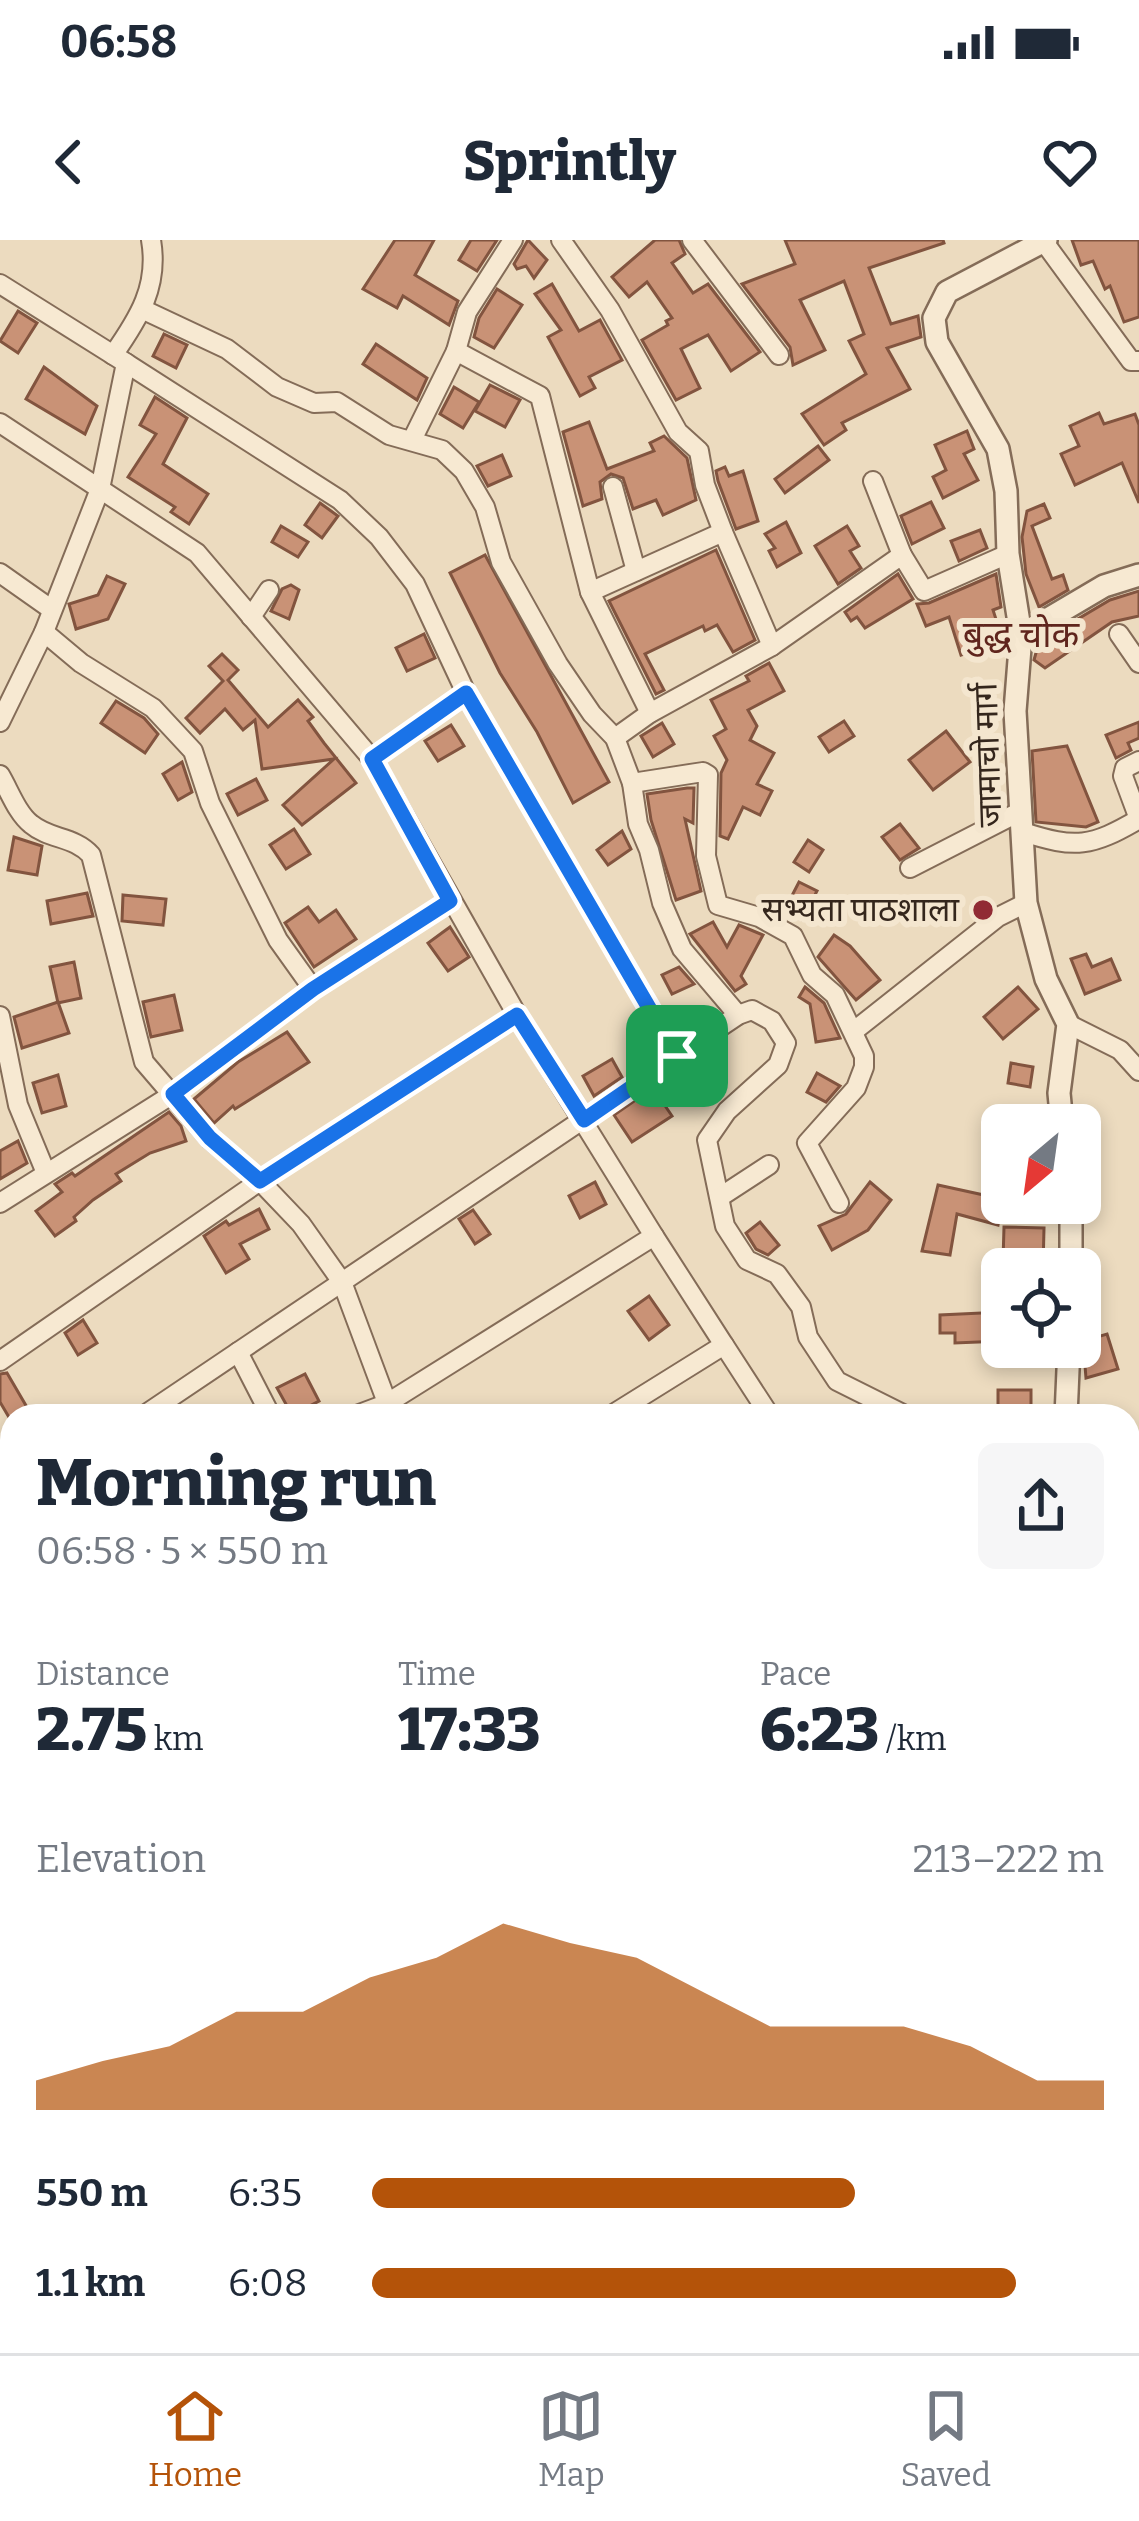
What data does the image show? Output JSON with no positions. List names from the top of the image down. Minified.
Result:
{"streets":{"street":["जामाचो मार्ग"]},"districts":["बुद्ध चोक"],"places":["सभ्यता पाठशाला"],"north":"bottom left","page":{"status":"06:58","header":"Sprintly","heading":["Morning run","06:58 · 5 × 550 m"],"stats":[["Distance","2.75 km"],["Time","17:33"],["Pace","6:23 /km"]],"chart":["Elevation","213–222 m"],"list":[{"name":"550 m","note":"6:35"},{"name":"1.1 km","note":"6:08"}],"tabs":["Home","Map","Saved"]}}
